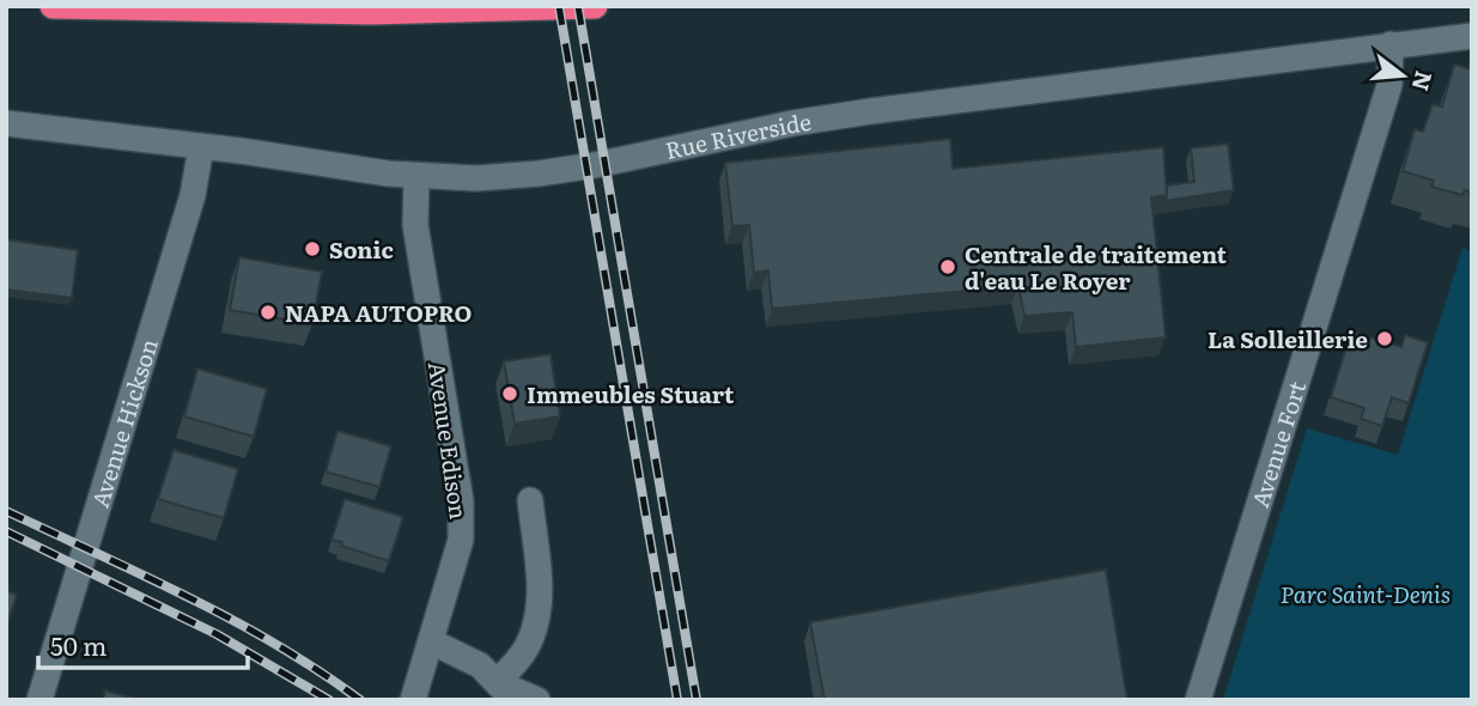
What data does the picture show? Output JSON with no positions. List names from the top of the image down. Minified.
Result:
{"streets":{"street":["Rue Riverside","Avenue Hickson","Avenue Edison","Avenue Fort"]},"crossings":[["Rue Riverside","Avenue Hickson"],["Rue Riverside","Avenue Edison"],["Rue Riverside","Avenue Fort"]],"parks":["Parc Saint-Denis"],"places":["Sonic","Centrale de traitement d'eau Le Royer","NAPA AUTOPRO","La Solleillerie","Immeubles Stuart"],"scale_bar":"50 m","north":"right"}
